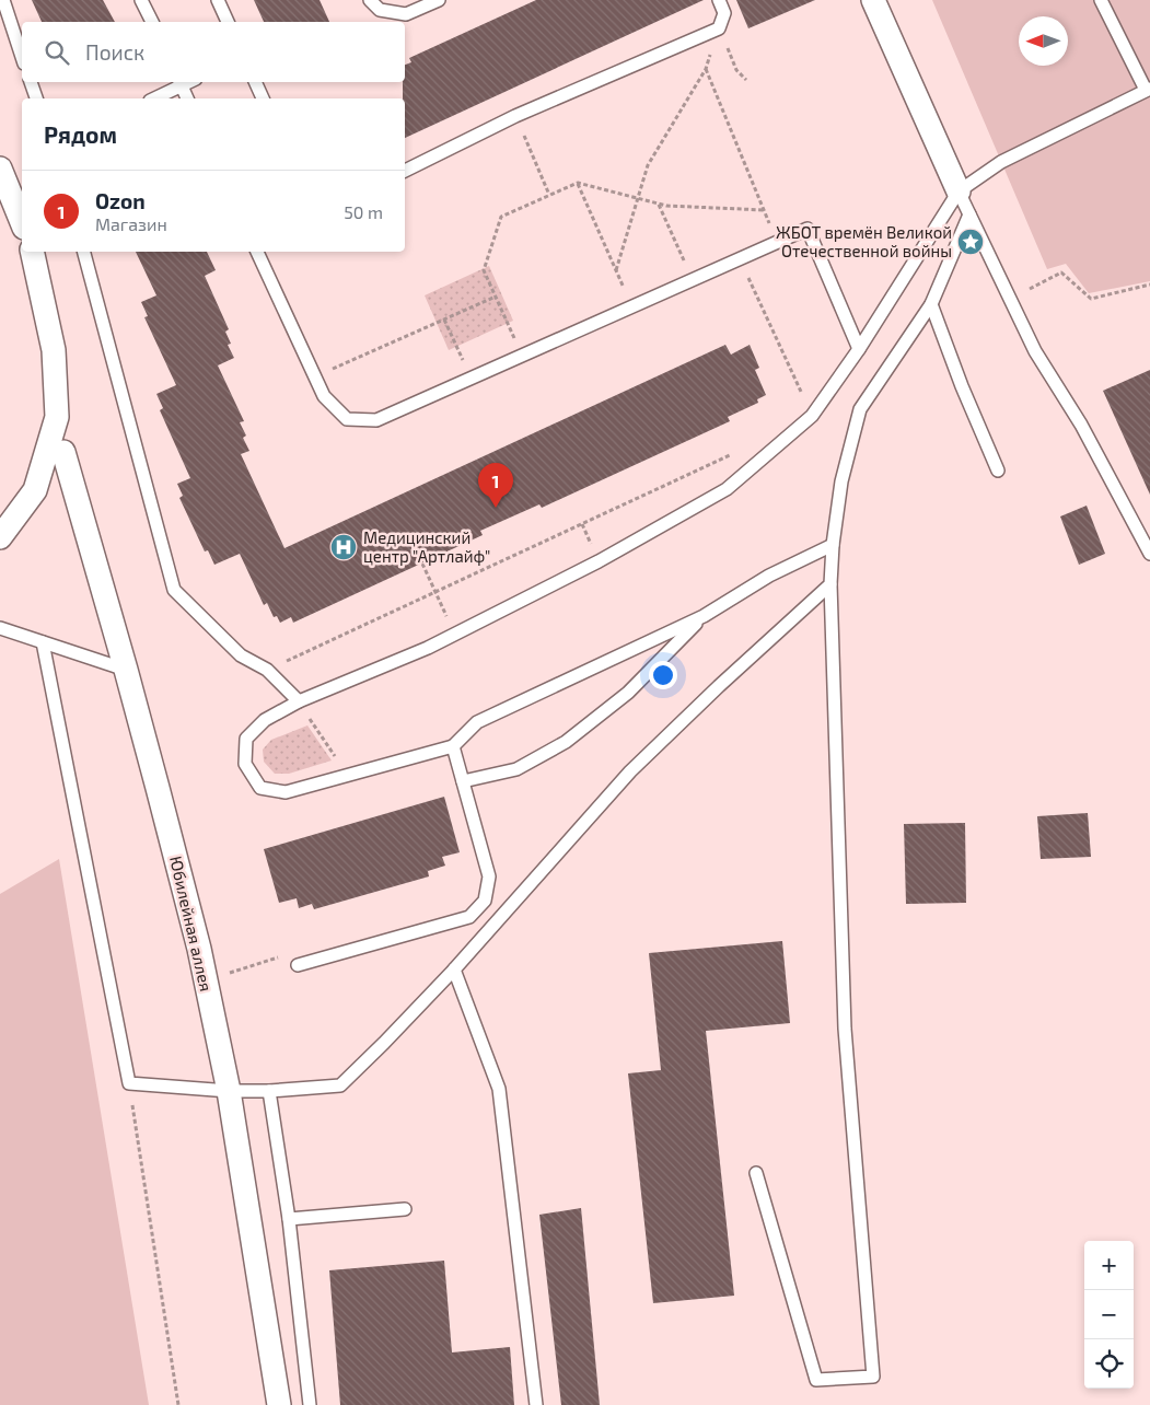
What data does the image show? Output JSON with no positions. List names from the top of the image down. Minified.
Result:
{"streets":{"street":["Юбилейная аллея"]},"places":{"place":["ЖБОТ времён Великой Отечественной войны"],"hospital":["Медицинский центр \"Артлайф\""]},"north":"left","page":{"search":"Поиск","heading":"Рядом","list":[{"mark":"1","name":"Ozon","note":"Магазин","value":"50 m"}],"pins":"1","map_buttons":["+","−"]}}
